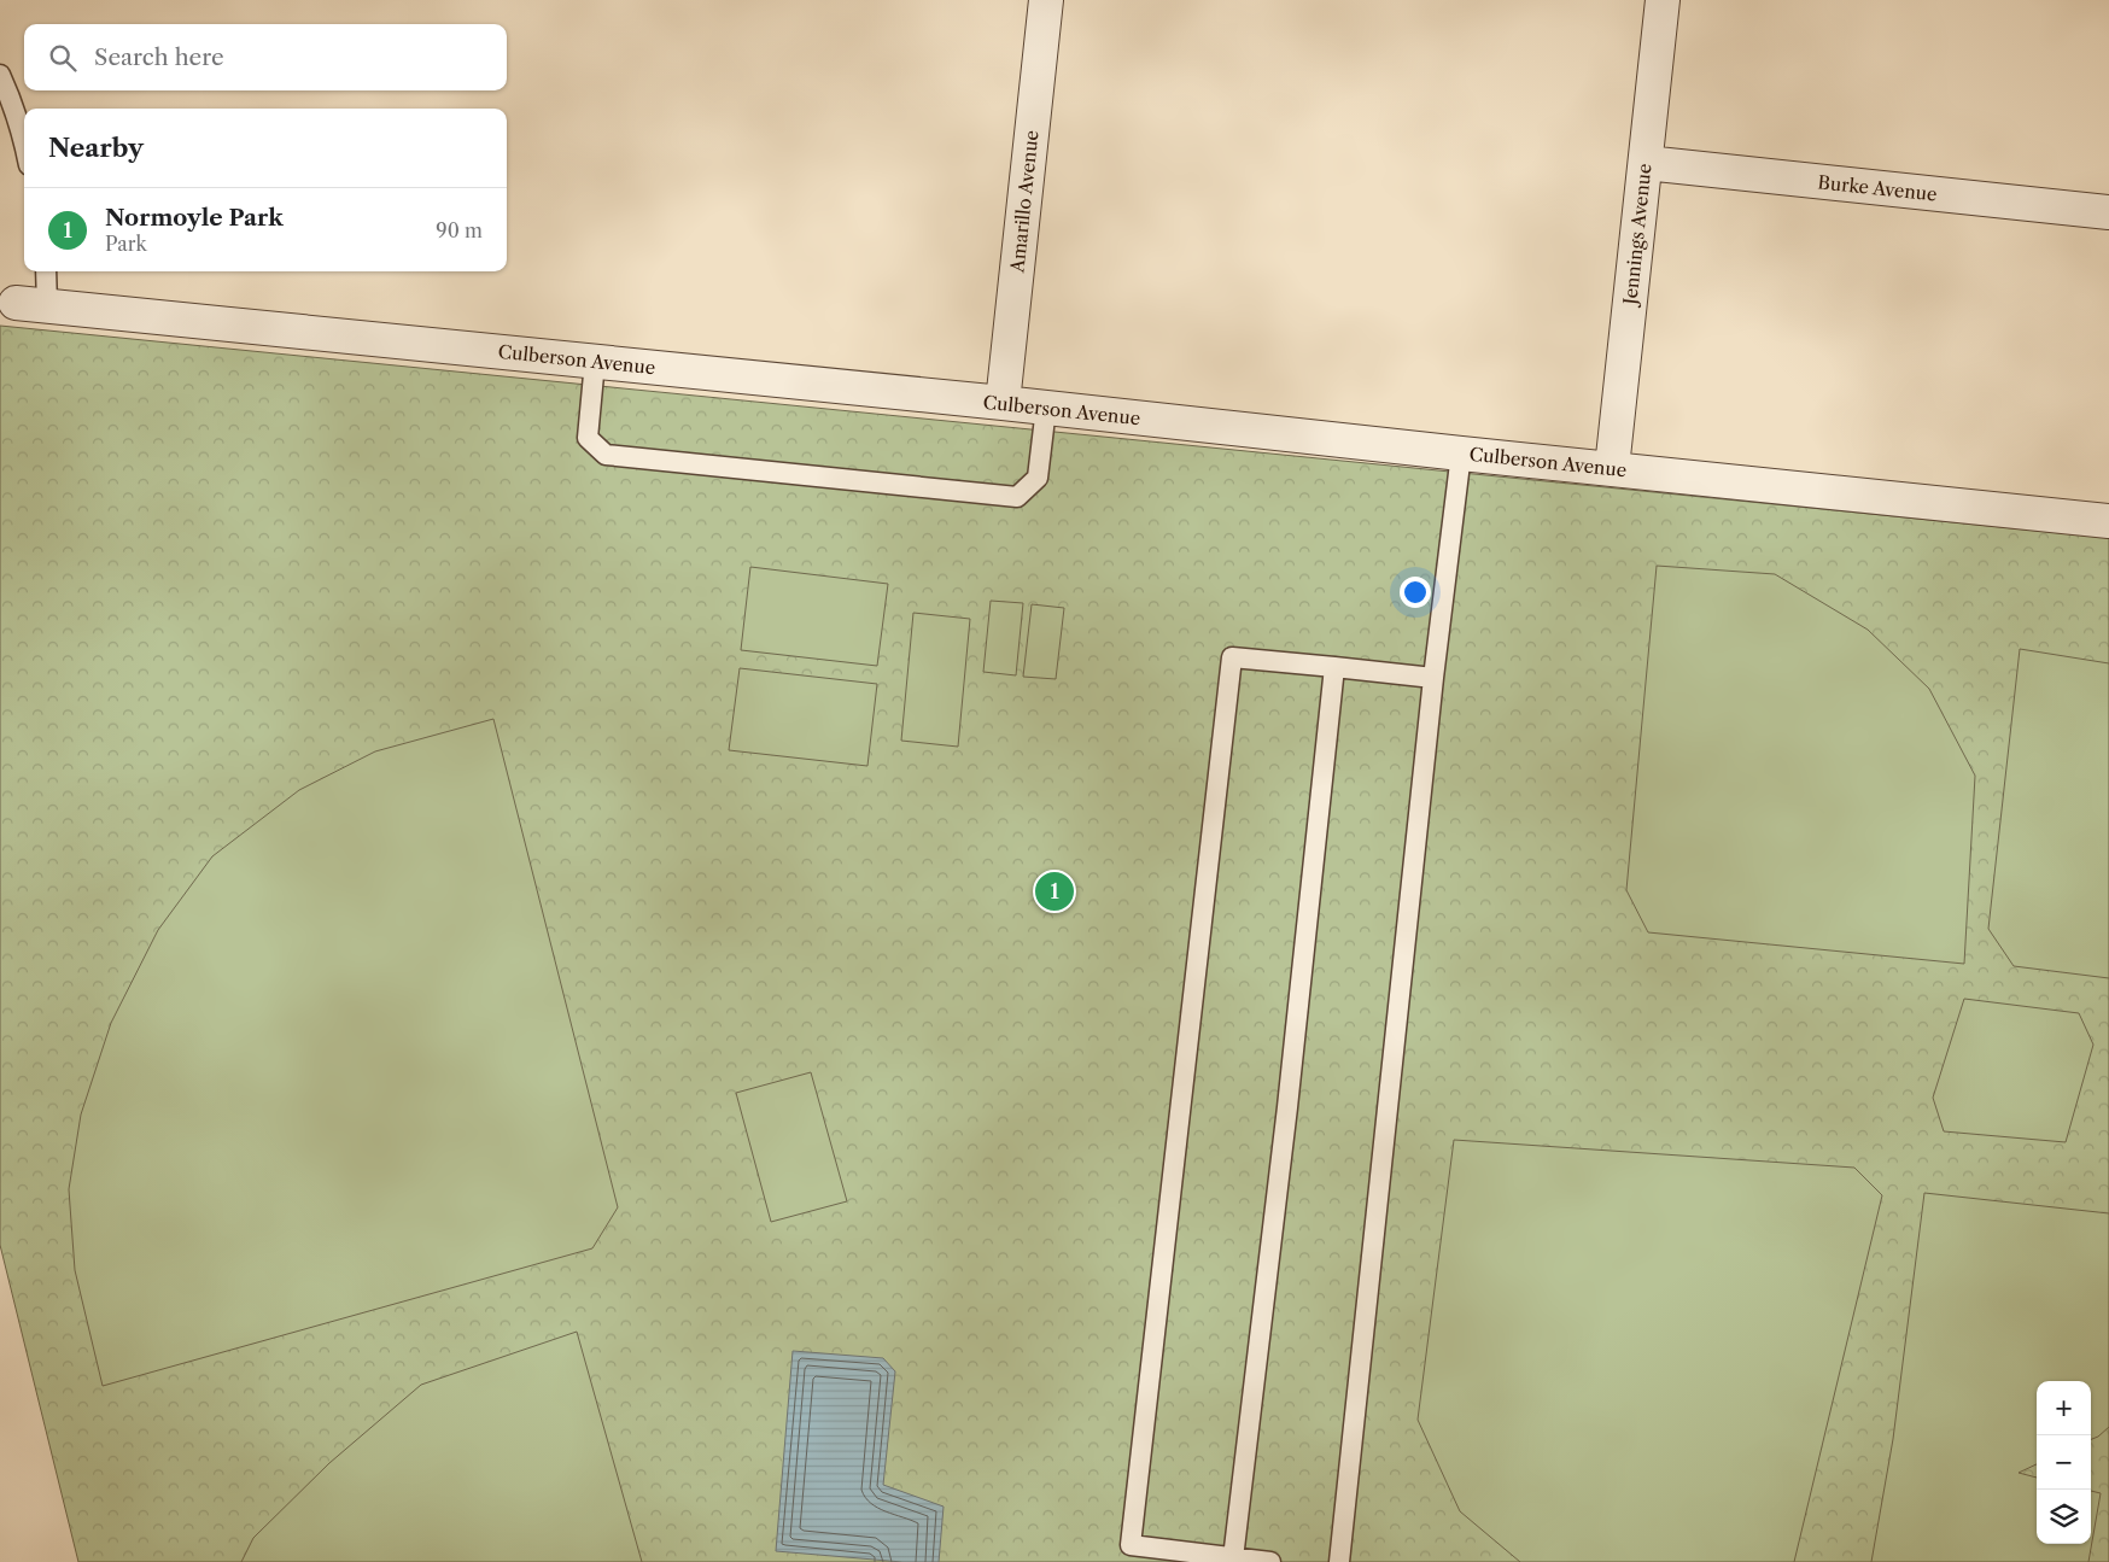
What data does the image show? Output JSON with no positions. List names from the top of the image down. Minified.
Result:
{"streets":{"street":["Burke Avenue","Amarillo Avenue","Jennings Avenue","Culberson Avenue"]},"crossings":[["Burke Avenue","Jennings Avenue"],["Amarillo Avenue","Culberson Avenue"],["Jennings Avenue","Culberson Avenue"]],"page":{"search":"Search here","heading":"Nearby","list":[{"mark":"1","name":"Normoyle Park","note":"Park","value":"90 m"}],"pins":"1","map_buttons":["+","−"]}}
